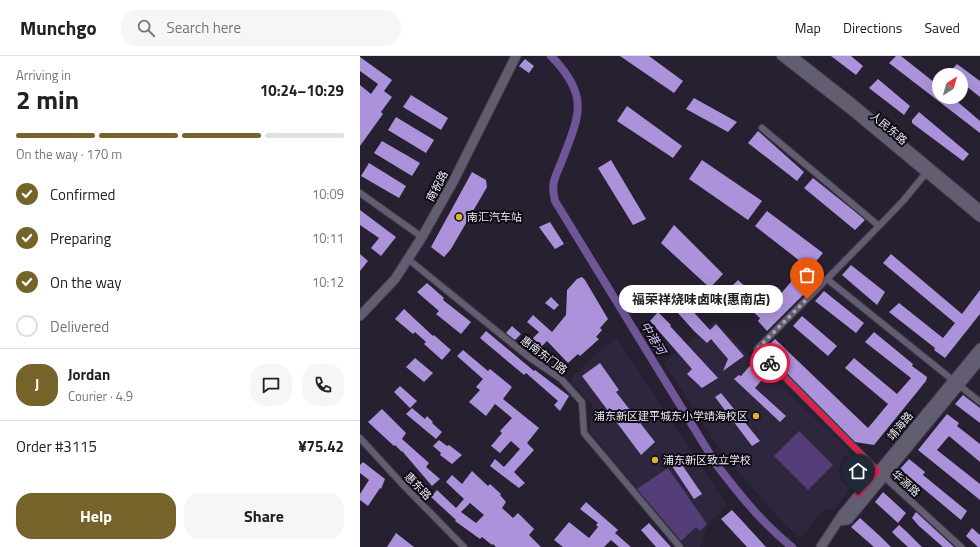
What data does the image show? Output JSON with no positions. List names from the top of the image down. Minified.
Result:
{"streets":{"main road":["南祝路","靖海路"],"street":["人民东路","惠南东门路","华源路","惠东路"]},"crossings":[["南祝路","惠南东门路"],["靖海路","华源路"]],"water":["中港河"],"places":["南汇汽车站","福荣祥烧味卤味(惠南店)","浦东新区建平城东小学靖海校区","浦东新区致立学校"],"north":"top right","page":{"header":"Munchgo","search":"Search here","nav":["Map","Directions","Saved"],"heading":["2 min","Arriving in","10:24–10:29"],"panel":["Jordan","Courier · 4.9","Order #3115","¥75.42"],"bar":"On the way · 170 m","list":[["Confirmed","10:09"],["Preparing","10:11"],["On the way","10:12"],"Delivered"],"bubble":"福荣祥烧味卤味(惠南店)","round":"J","buttons":["Help","Share"]}}
